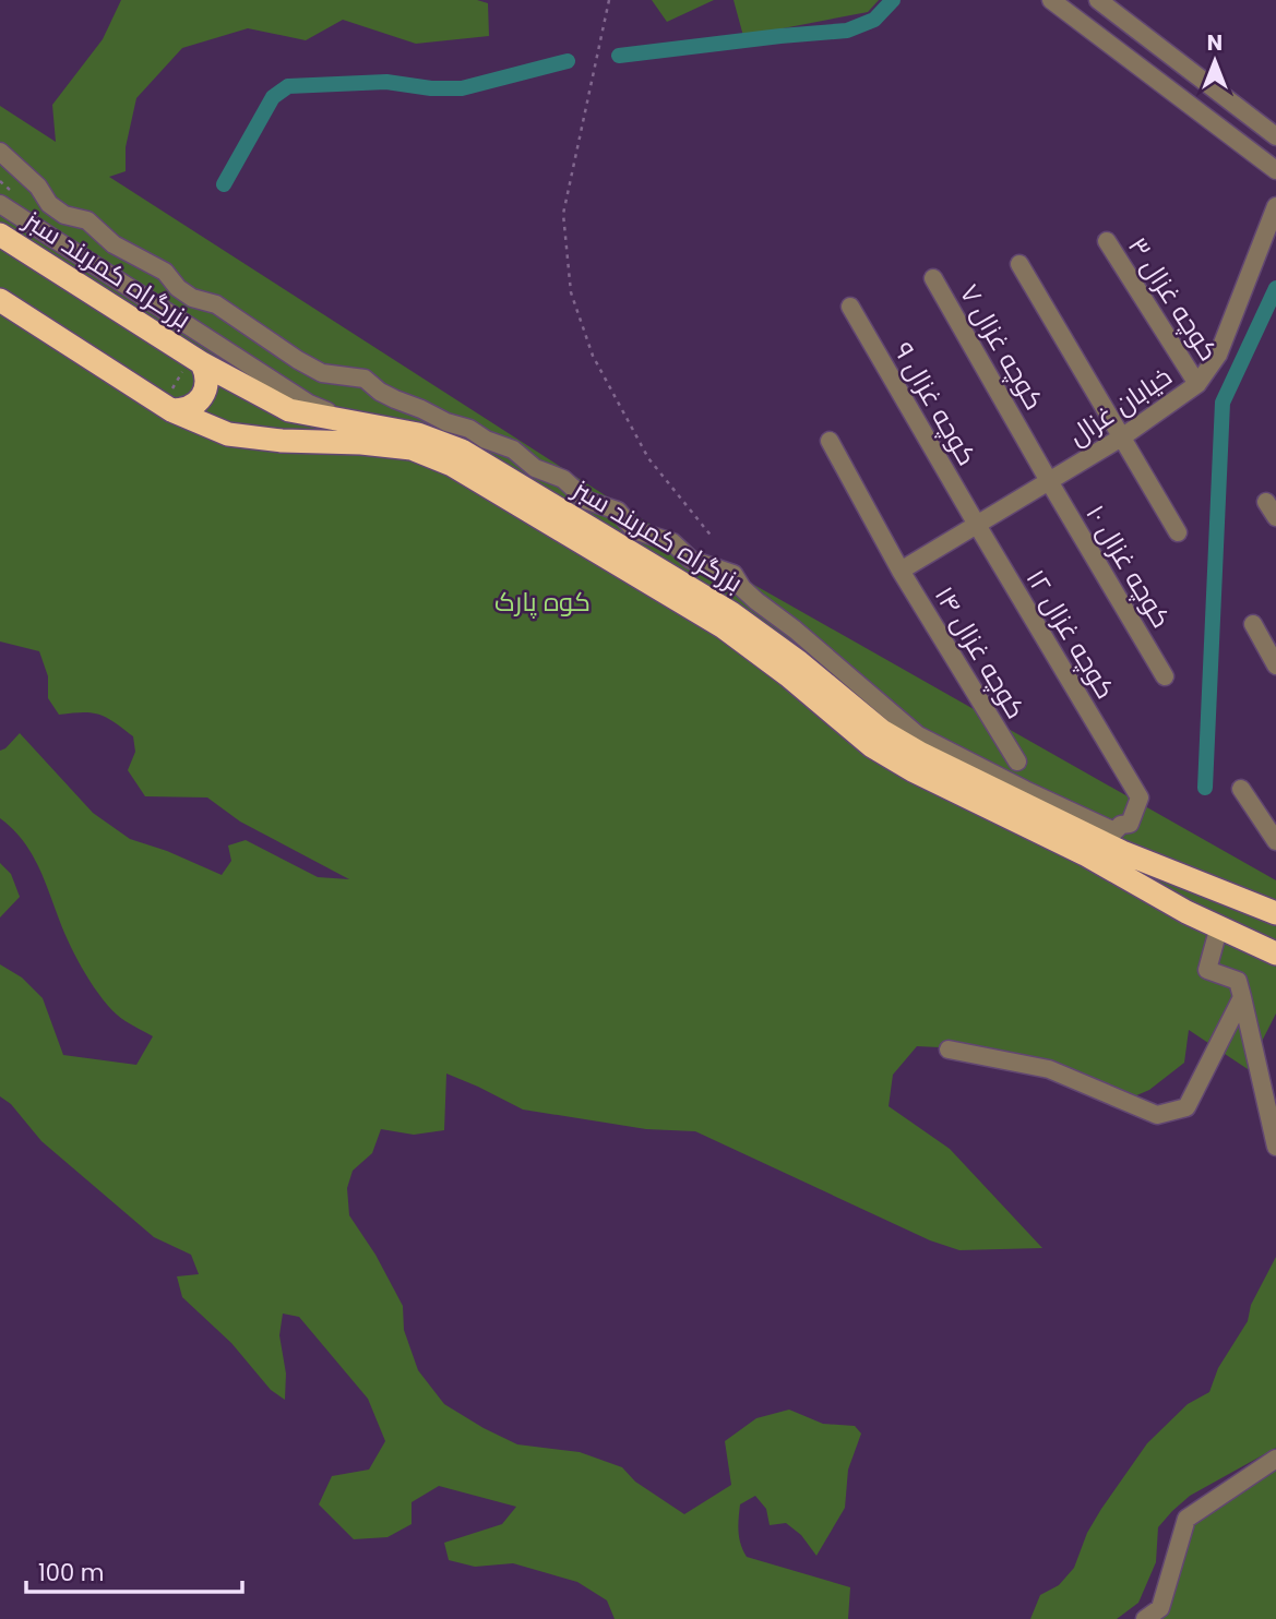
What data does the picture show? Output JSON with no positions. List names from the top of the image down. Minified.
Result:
{"streets":{"highway":["بزرگراه کمربند سبز"],"street":["کوچه غزال ۳","کوچه غزال ۷","کوچه غزال ۹","خیابان غزال","کوچه غزال ۱۰","کوچه غزال ۱۲","کوچه غزال ۱۴"]},"crossings":[["کوچه غزال ۳","خیابان غزال"],["کوچه غزال ۷","خیابان غزال"],["کوچه غزال ۷","کوچه غزال ۱۰"],["کوچه غزال ۹","خیابان غزال"],["کوچه غزال ۹","کوچه غزال ۱۲"],["خیابان غزال","کوچه غزال ۱۰"],["خیابان غزال","کوچه غزال ۱۲"],["خیابان غزال","کوچه غزال ۱۴"]],"parks":["کوه پارک"],"scale_bar":"100 m","north":"top"}
